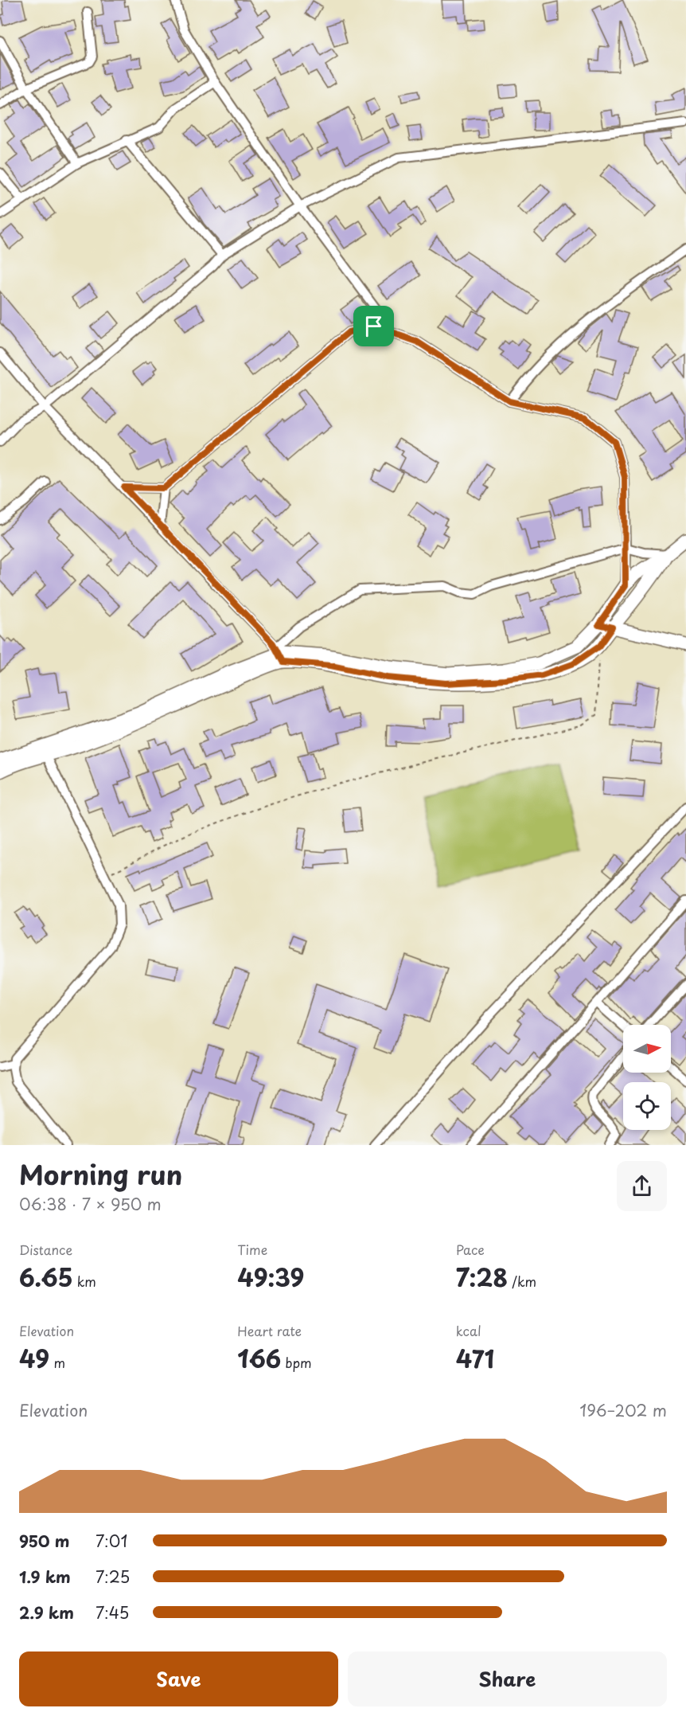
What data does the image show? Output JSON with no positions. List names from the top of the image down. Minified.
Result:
{"north":"right","page":{"heading":["Morning run","06:38 · 7 × 950 m"],"stats":[["Distance","6.65 km"],["Time","49:39"],["Pace","7:28 /km"],["Elevation","49 m"],["Heart rate","166 bpm"],["kcal","471"]],"chart":["Elevation","196–202 m"],"list":[{"name":"950 m","note":"7:01"},{"name":"1.9 km","note":"7:25"},{"name":"2.9 km","note":"7:45"}],"buttons":["Save","Share"]}}
